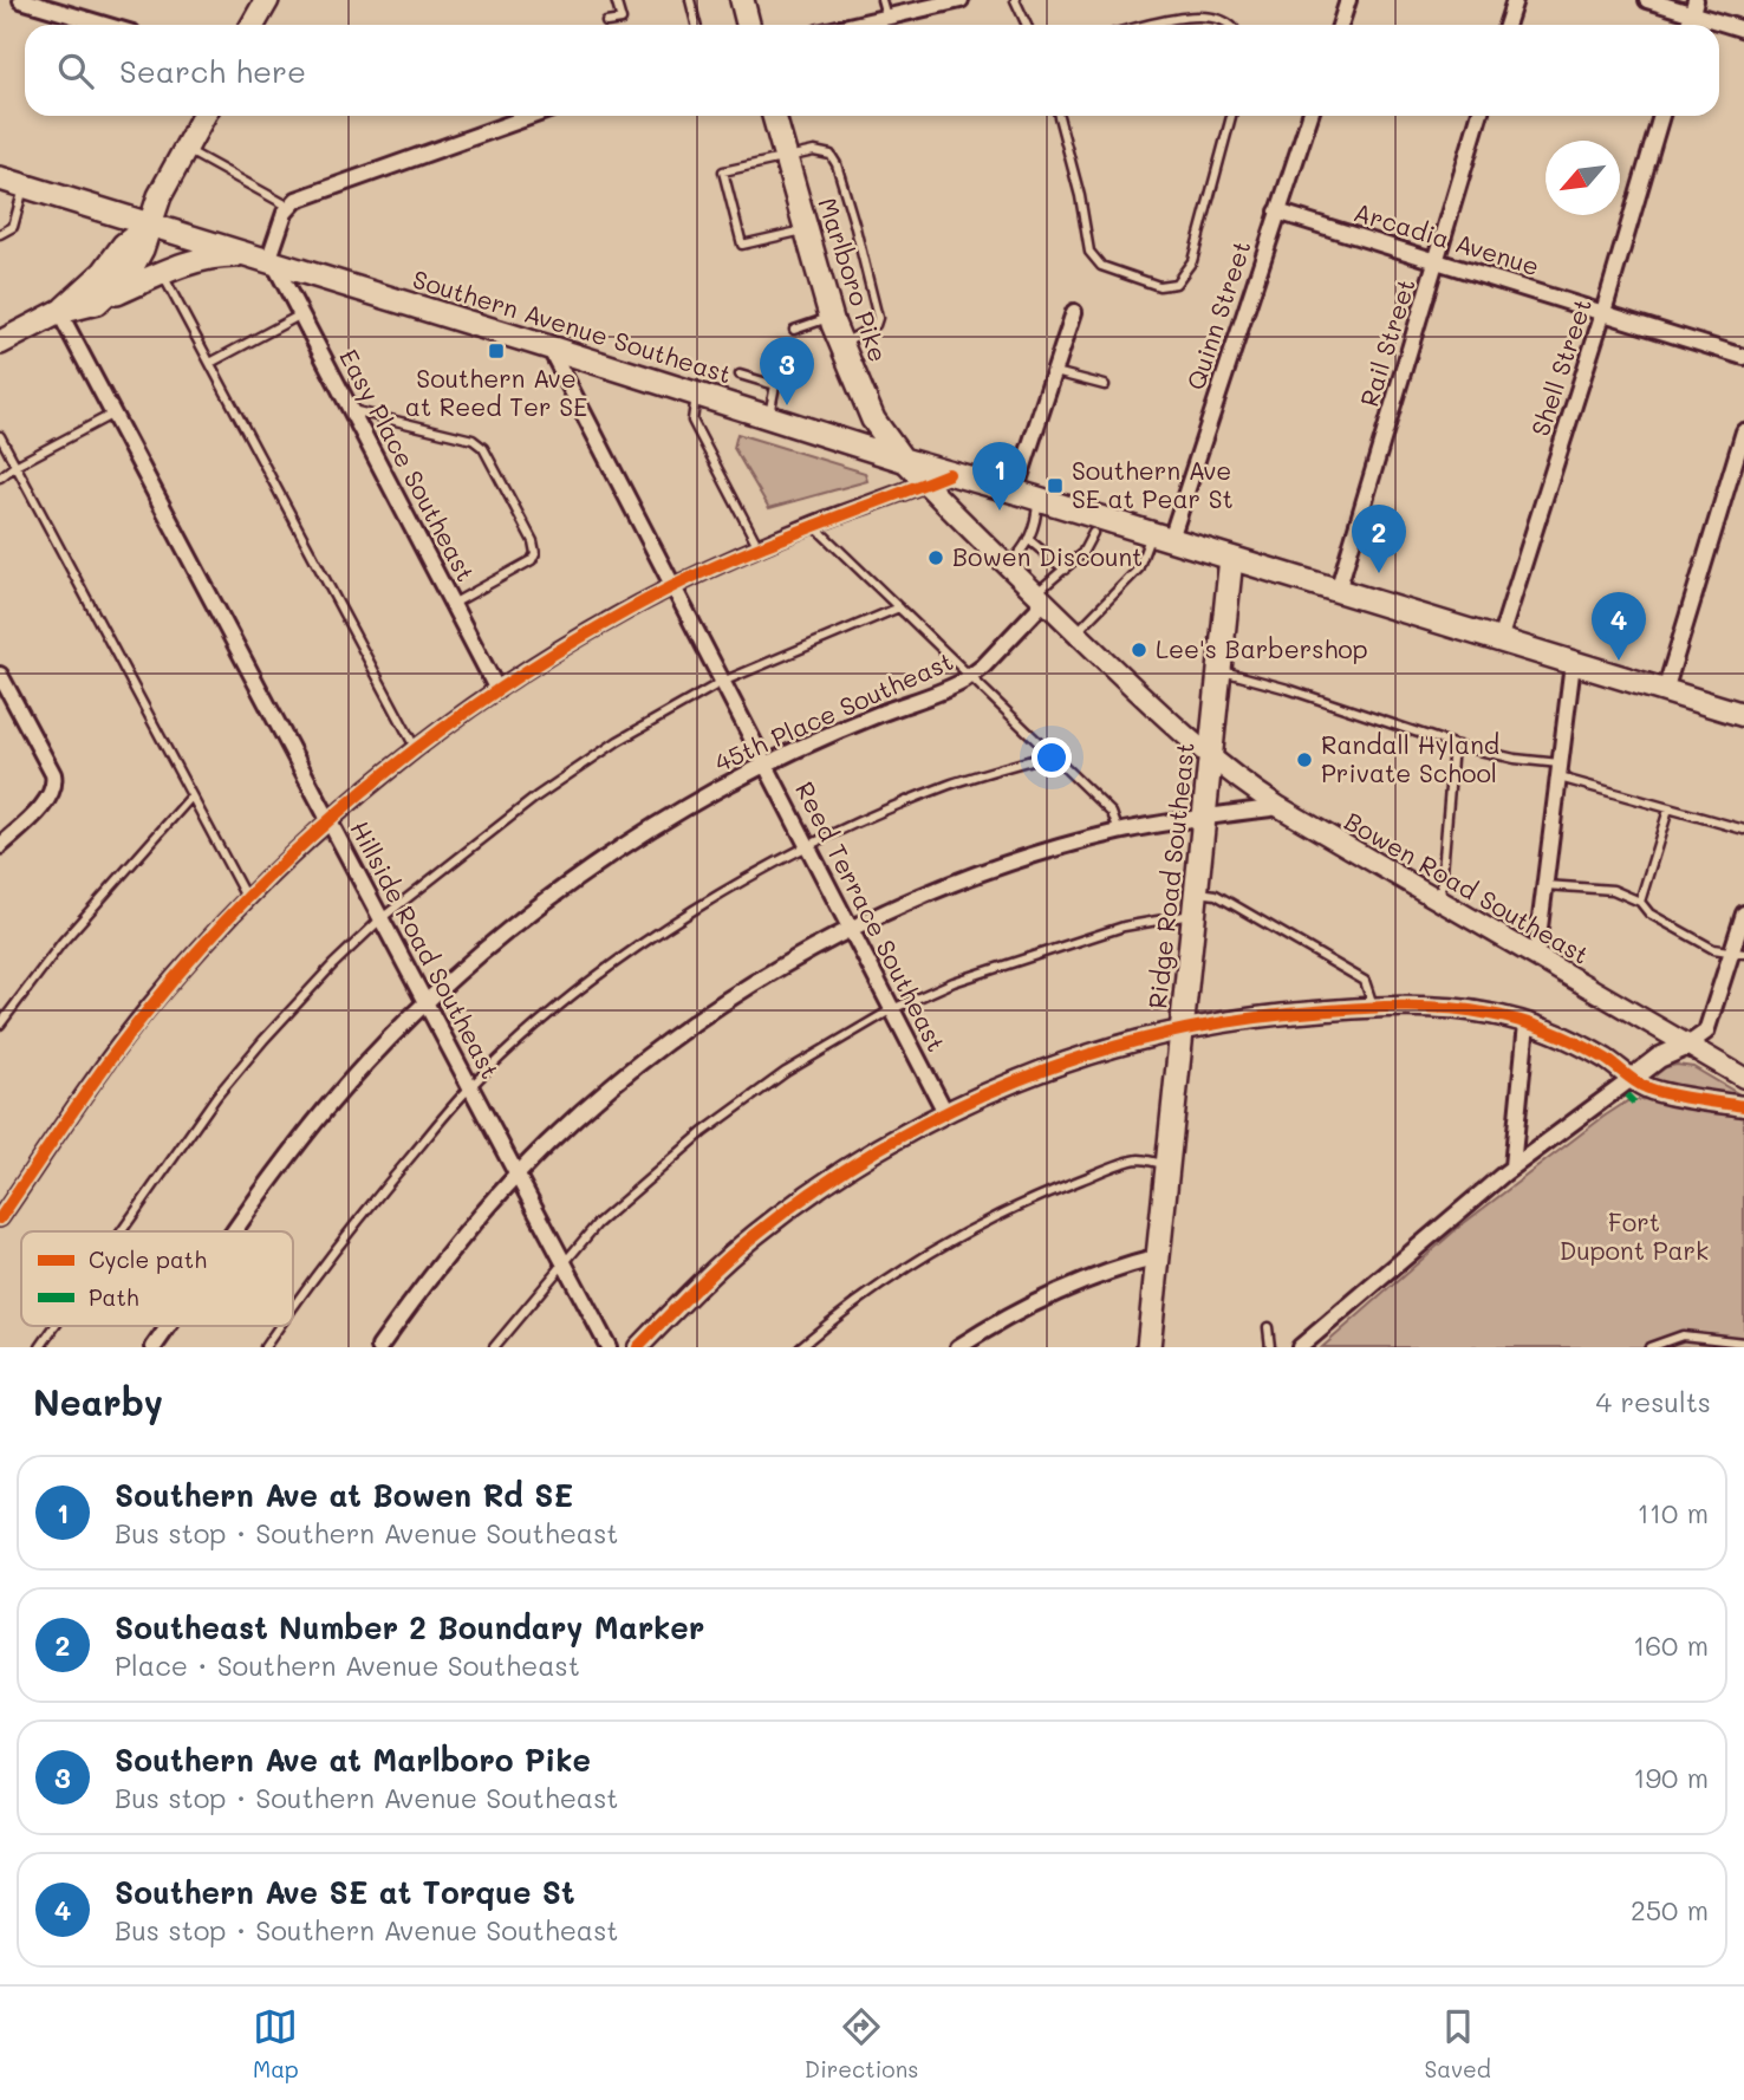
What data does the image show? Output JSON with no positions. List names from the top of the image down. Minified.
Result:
{"streets":{"main road":["Marlboro Pike","Southern Avenue Southeast","Ridge Road Southeast"],"street":["Arcadia Avenue","Quinn Street","Rail Street","Shell Street","Easy Place Southeast","45th Place Southeast","Bowen Road Southeast","Reed Terrace Southeast","Hillside Road Southeast"]},"crossings":[["Arcadia Avenue","Quinn Street"],["Arcadia Avenue","Rail Street"],["Arcadia Avenue","Shell Street"],["Marlboro Pike","Southern Avenue Southeast"],["Marlboro Pike","Bowen Road Southeast"],["Quinn Street","Southern Avenue Southeast"],["Southern Avenue Southeast","Rail Street"],["Southern Avenue Southeast","Shell Street"],["Southern Avenue Southeast","Easy Place Southeast"],["Southern Avenue Southeast","Ridge Road Southeast"],["Southern Avenue Southeast","Bowen Road Southeast"],["Southern Avenue Southeast","Reed Terrace Southeast"],["45th Place Southeast","Bowen Road Southeast"],["45th Place Southeast","Reed Terrace Southeast"],["45th Place Southeast","Hillside Road Southeast"],["Ridge Road Southeast","Bowen Road Southeast"]],"parks":["Fort Dupont Park"],"places":{"transit":["Southern Ave at Reed Ter SE","Southern Ave SE at Pear St"],"other":["Bowen Discount","Lee's Barbershop","Randall Hyland Private School"]},"legend":["Cycle path","Path"],"north":"bottom left","page":{"search":"Search here","pins":["3","1","2","4"],"heading":["Nearby","4 results"],"list":[{"mark":"1","name":"Southern Ave at Bowen Rd SE","note":"Bus stop · Southern Avenue Southeast","value":"110 m"},{"mark":"2","name":"Southeast Number 2 Boundary Marker","note":"Place · Southern Avenue Southeast","value":"160 m"},{"mark":"3","name":"Southern Ave at Marlboro Pike","note":"Bus stop · Southern Avenue Southeast","value":"190 m"},{"mark":"4","name":"Southern Ave SE at Torque St","note":"Bus stop · Southern Avenue Southeast","value":"250 m"}],"nav":["Map","Directions","Saved"]}}
